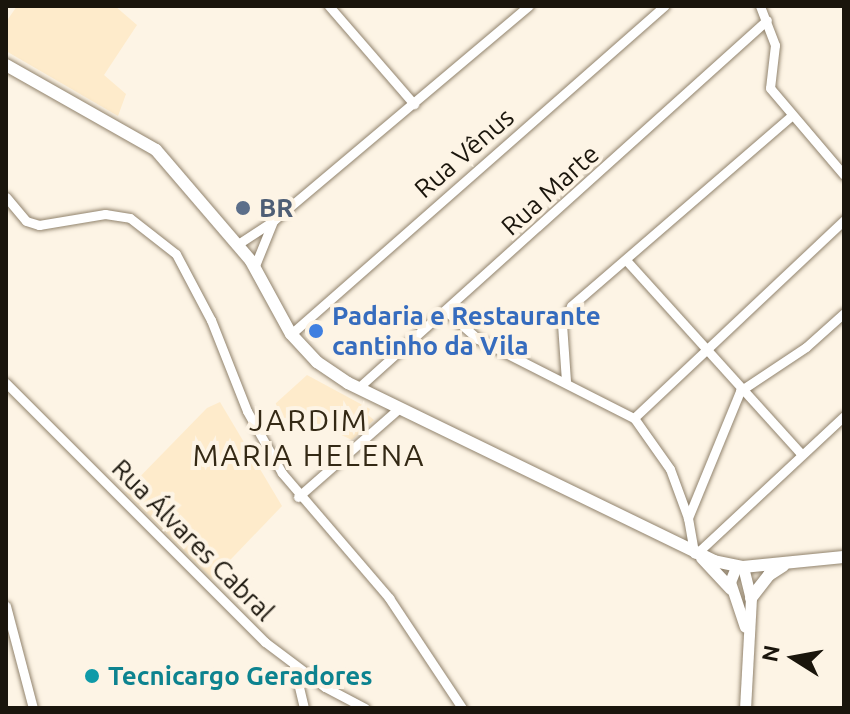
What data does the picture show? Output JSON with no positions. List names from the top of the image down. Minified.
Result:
{"streets":{"street":["Rua Vênus","Rua Marte","Rua Álvares Cabral"]},"districts":["JARDIM MARIA HELENA"],"places":["BR","Padaria e Restaurante cantinho da Vila","Tecnicargo Geradores"],"north":"left"}
